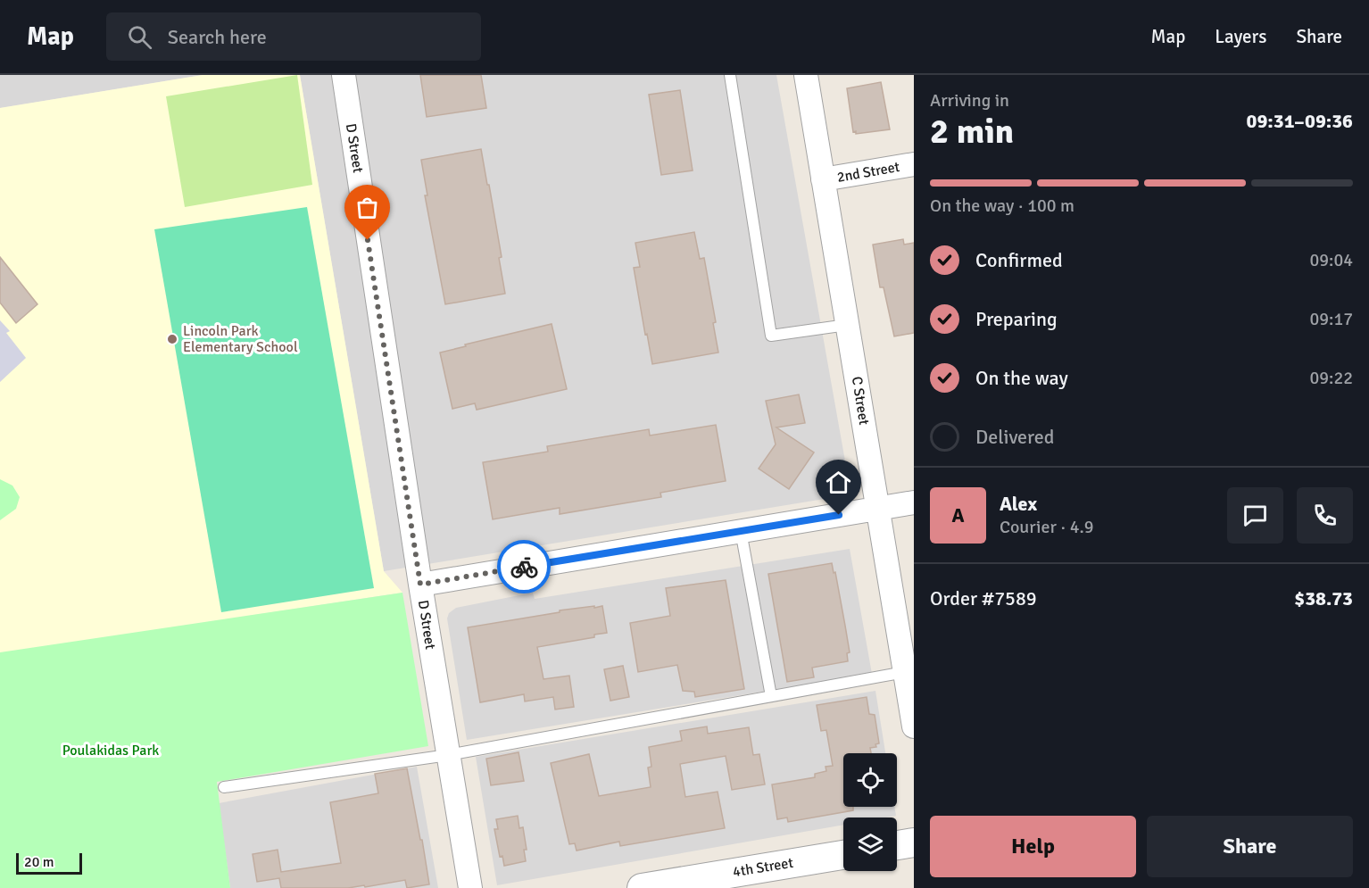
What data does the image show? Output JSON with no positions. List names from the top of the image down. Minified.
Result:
{"streets":{"street":["D Street","2nd Street","C Street","4th Street"]},"crossings":[["2nd Street","C Street"]],"parks":["Poulakidas Park"],"places":["Lincoln Park Elementary School"],"scale_bar":"20 m","page":{"header":"Map","search":"Search here","nav":["Map","Layers","Share"],"heading":["2 min","Arriving in","09:31–09:36"],"panel":["Alex","Courier · 4.9","Order #7589","$38.73"],"bar":"On the way · 100 m","list":[["Confirmed","09:04"],["Preparing","09:17"],["On the way","09:22"],"Delivered"],"round":"A","buttons":["Help","Share"],"scale":"20 m"}}
